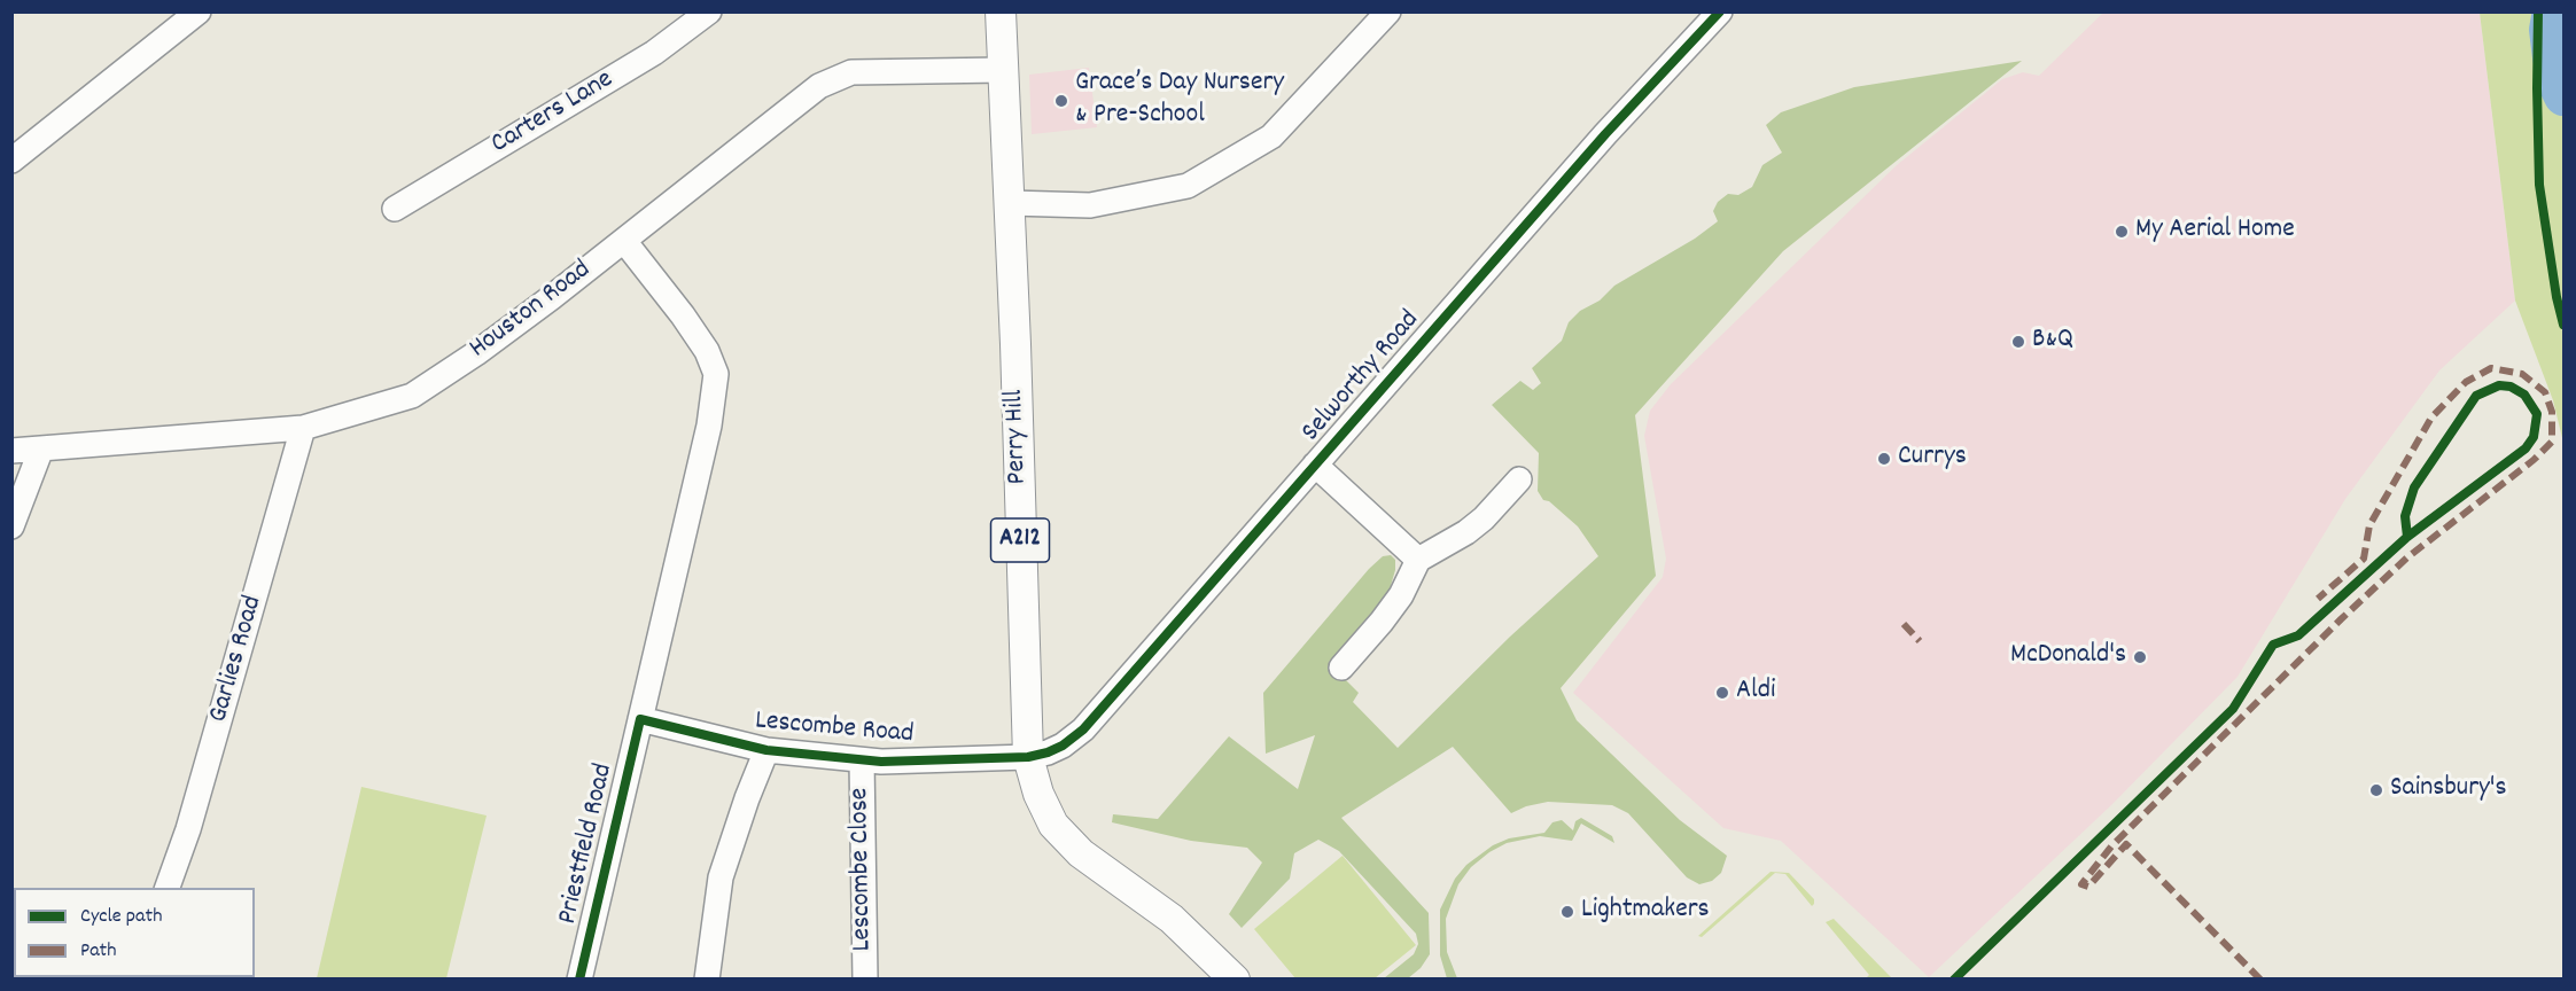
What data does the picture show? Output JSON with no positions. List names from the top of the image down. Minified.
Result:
{"streets":{"main road":["Perry Hill","A212"],"street":["Carters Lane","Houston Road","Selworthy Road","Garlies Road","Lescombe Road","Priestfield Road","Lescombe Close"]},"crossings":[["Houston Road","Perry Hill"],["Houston Road","Garlies Road"],["Houston Road","Priestfield Road"],["Selworthy Road","Perry Hill"],["Selworthy Road","Lescombe Road"],["Perry Hill","Lescombe Road"],["Lescombe Road","Priestfield Road"],["Lescombe Road","Lescombe Close"]],"places":["Grace’s Day Nursery & Pre-School","My Aerial Home","B&Q","Currys","McDonald's","Aldi","Sainsbury's","Lightmakers"],"legend":["Cycle path","Path"]}
